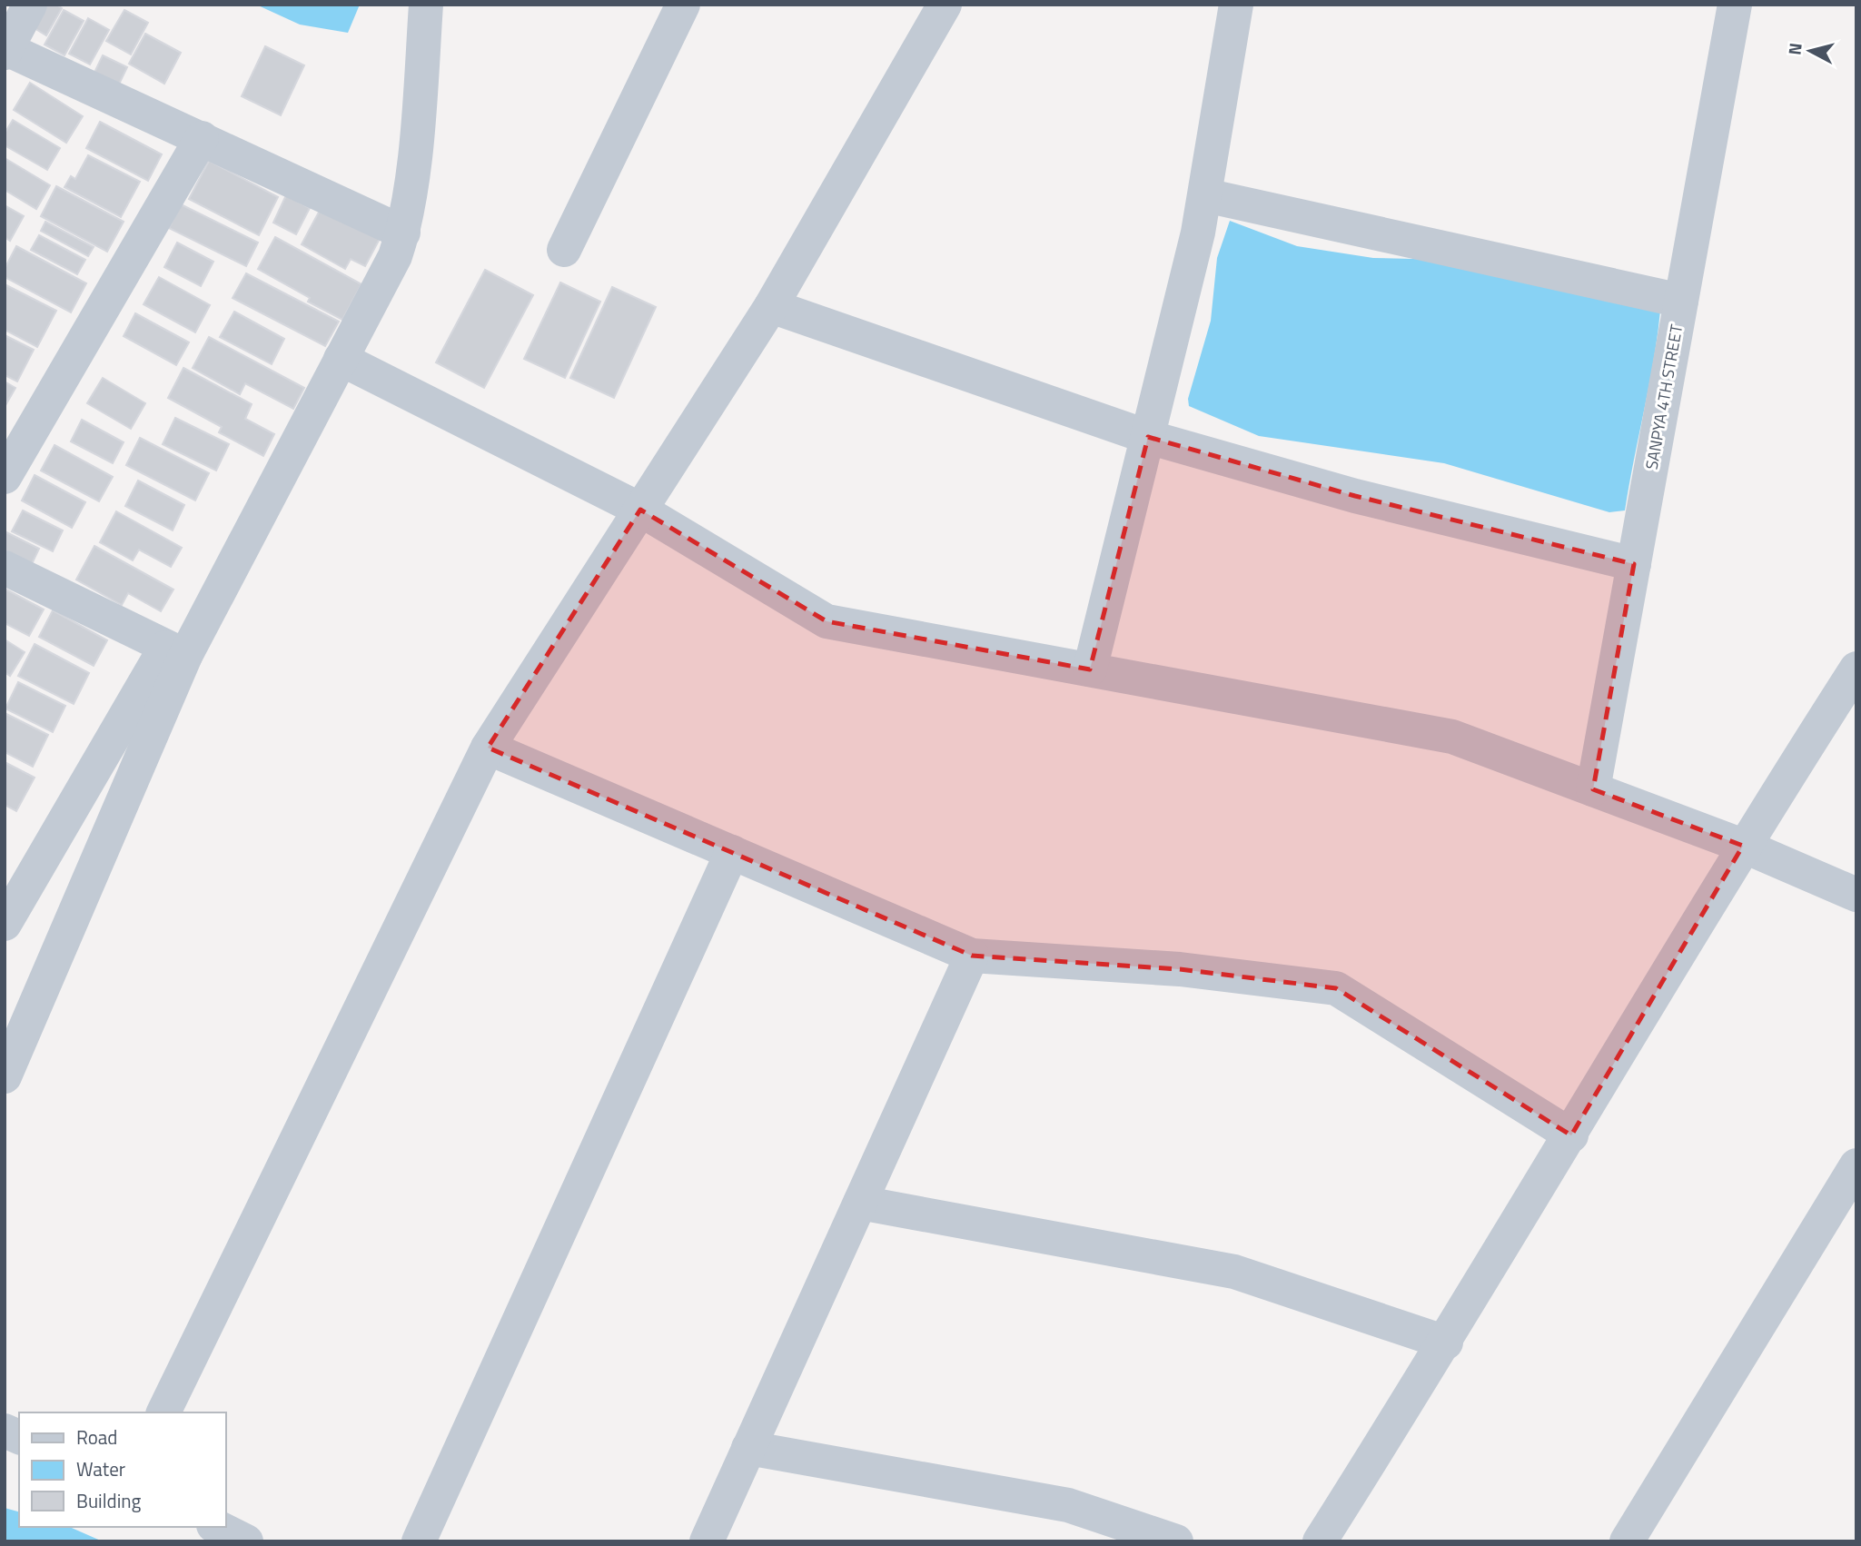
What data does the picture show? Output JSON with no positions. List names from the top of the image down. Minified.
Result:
{"streets":{"street":["SANPYA 4TH STREET"]},"legend":["Road","Water","Building"],"north":"left"}
